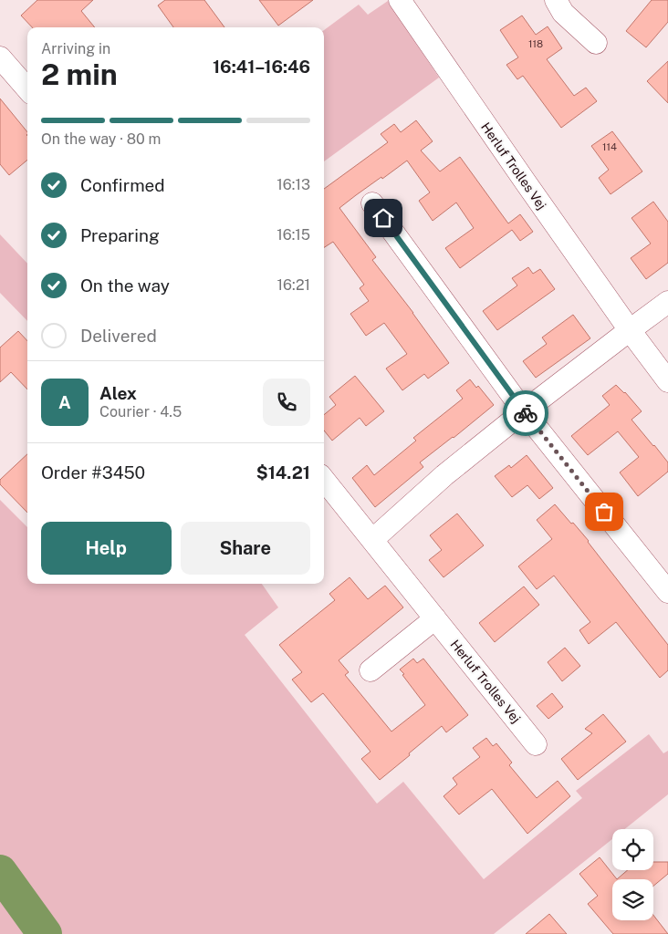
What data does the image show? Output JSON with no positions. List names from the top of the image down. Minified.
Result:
{"streets":{"street":["Herluf Trolles Vej"]},"house_numbers":["118","114"],"page":{"heading":["2 min","Arriving in","16:41–16:46"],"panel":["Alex","Courier · 4.5","Order #3450","$14.21"],"bar":"On the way · 80 m","list":[["Confirmed","16:13"],["Preparing","16:15"],["On the way","16:21"],"Delivered"],"round":"A","buttons":["Help","Share"]}}
